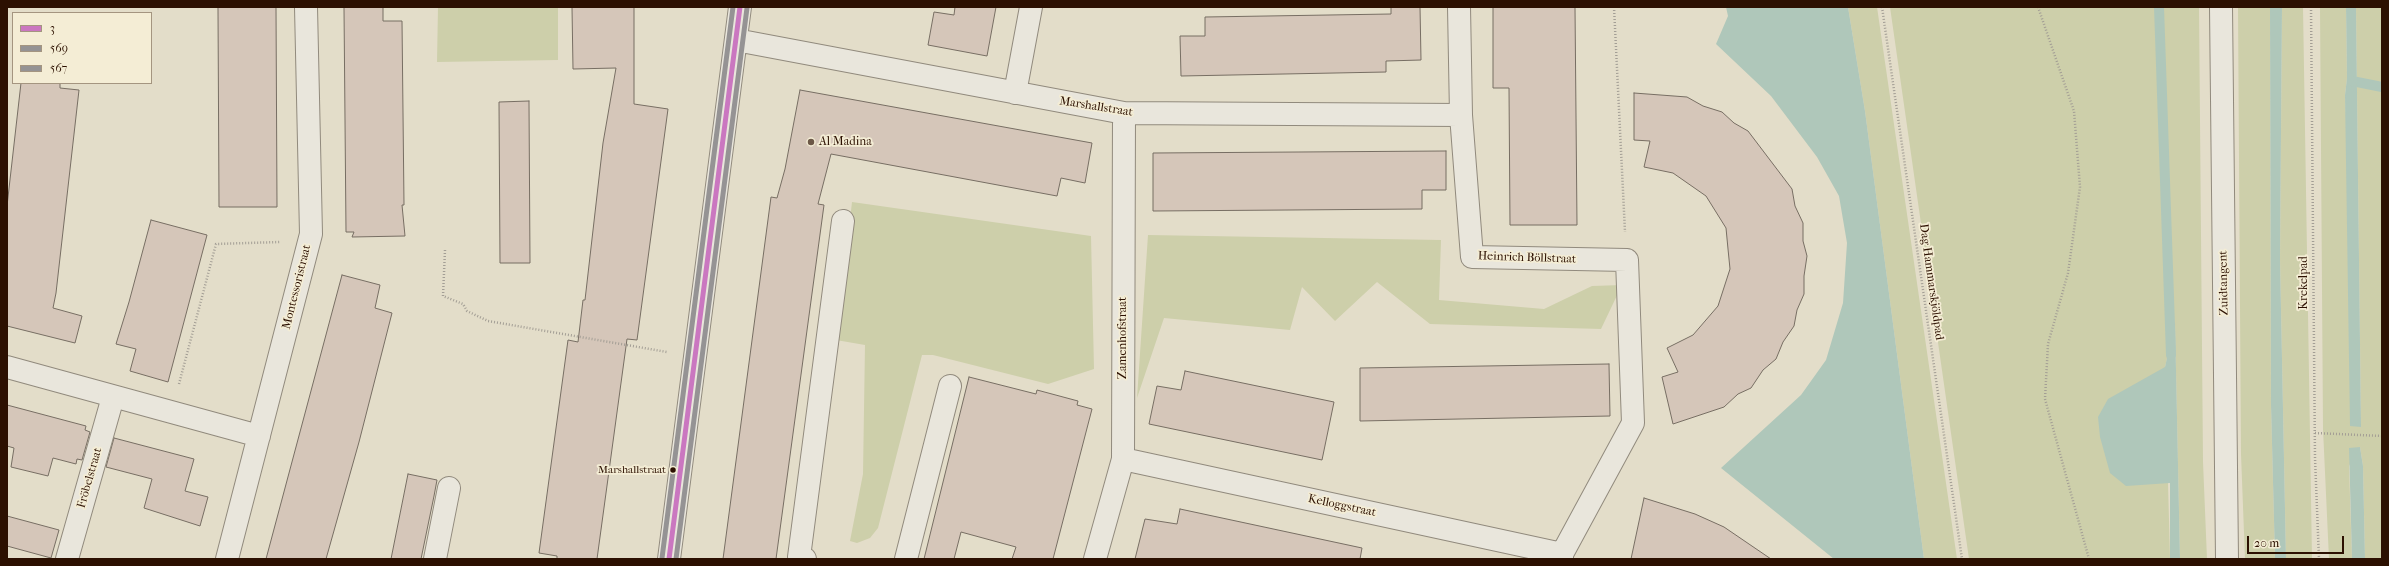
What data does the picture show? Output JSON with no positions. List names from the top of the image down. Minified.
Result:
{"streets":{"street":["Marshallstraat","Heinrich Böllstraat","Zuidtangent","Montessoristraat","Zamenhofstraat","Fröbelstraat","Kelloggstraat"],"path":["Dag Hammarskjöldpad","Krekelpad"]},"crossings":[["Marshallstraat","Heinrich Böllstraat"],["Marshallstraat","Zamenhofstraat"],["Heinrich Böllstraat","Kelloggstraat"],["Zamenhofstraat","Kelloggstraat"]],"places":["Al Madina","Marshallstraat"],"lines":["transit line 3","transit line 567","transit line 569"],"legend":["3","569","567"],"scale_bar":"20 m"}
